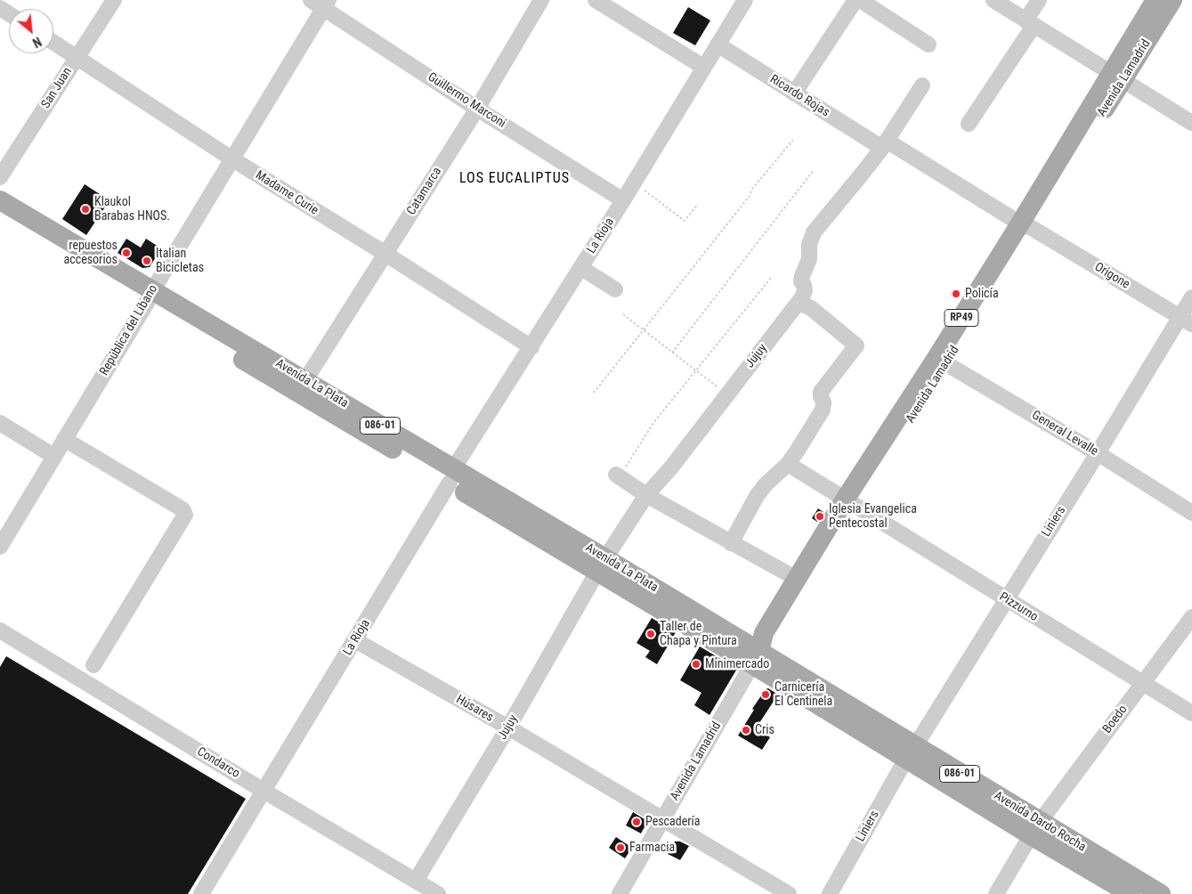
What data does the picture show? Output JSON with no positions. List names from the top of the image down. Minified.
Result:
{"streets":{"main road":["Avenida Lamadrid","RP49","Avenida La Plata","086-01","Avenida Dardo Rocha"],"street":["San Juan","Ricardo Rojas","Guillermo Marconi","Catamarca","Madame Curie","La Rioja","Origone","República del Líbano","Jujuy","General Levalle","Liniers","Pizzurno","Húsares","Boedo","Condarco"]},"crossings":[["Avenida Lamadrid","Ricardo Rojas"],["Avenida Lamadrid","Origone"],["Avenida Lamadrid","Avenida La Plata"],["Avenida Lamadrid","General Levalle"],["Avenida Lamadrid","Pizzurno"],["Avenida Lamadrid","Húsares"],["Avenida Lamadrid","Avenida Dardo Rocha"],["San Juan","Madame Curie"],["Ricardo Rojas","La Rioja"],["Ricardo Rojas","Origone"],["Ricardo Rojas","Jujuy"],["Guillermo Marconi","Catamarca"],["Guillermo Marconi","La Rioja"],["Guillermo Marconi","República del Líbano"],["Catamarca","Madame Curie"],["Catamarca","Avenida La Plata"],["Madame Curie","La Rioja"],["Madame Curie","República del Líbano"],["La Rioja","Avenida La Plata"],["La Rioja","Húsares"],["La Rioja","Condarco"],["Origone","Liniers"],["República del Líbano","Avenida La Plata"],["Jujuy","Avenida La Plata"],["Jujuy","Húsares"],["Jujuy","Condarco"],["Avenida La Plata","Avenida Dardo Rocha"],["General Levalle","Liniers"],["Liniers","Pizzurno"],["Liniers","Avenida Dardo Rocha"],["Pizzurno","Boedo"],["Boedo","Avenida Dardo Rocha"]],"districts":["LOS EUCALIPTUS"],"places":["Klaukol Barabas HNOS.","repuestos accesorios","Italian Bicicletas","Policía","Iglesia Evangelica Pentecostal","Taller de Chapa y Pintura","Minimercado","Carnicería El Centinela","Cris","Pescadería","Farmacia"],"north":"bottom right"}
